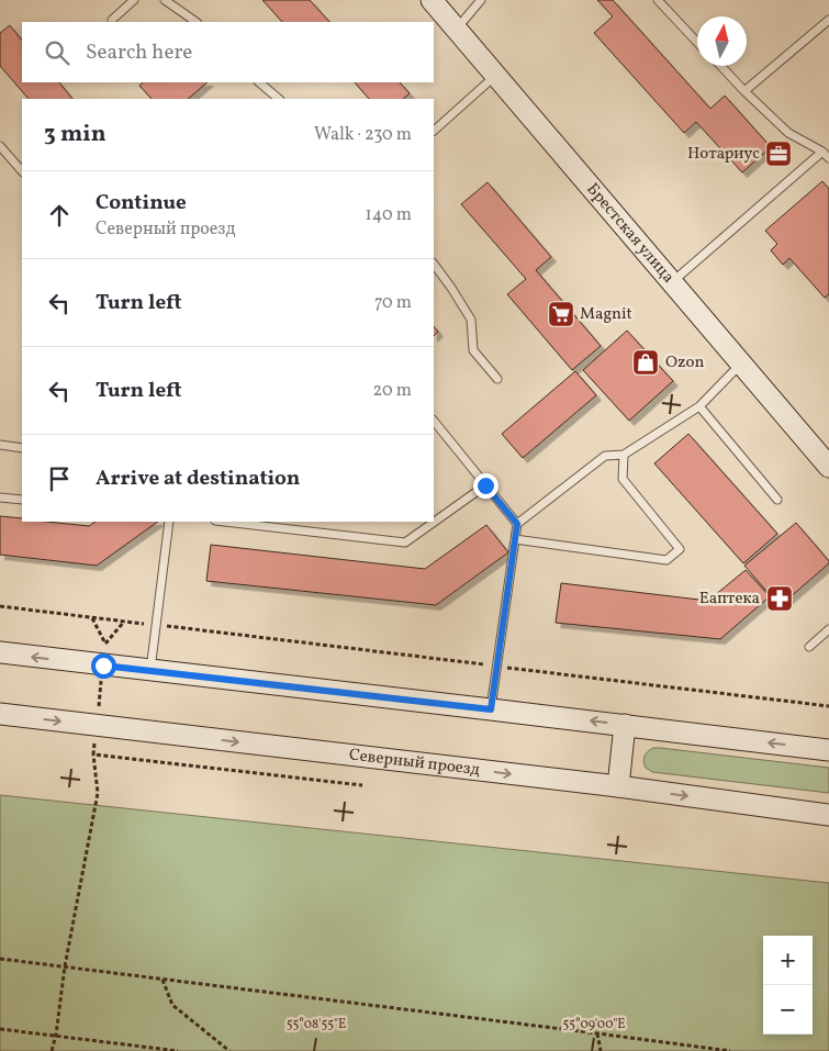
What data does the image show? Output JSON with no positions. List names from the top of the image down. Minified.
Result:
{"streets":{"main road":["Брестская улица","Северный проезд"]},"places":{"office":["Нотариус"],"supermarket":["Magnit"],"shop":["Ozon"],"pharmacy":["Еаптека"]},"north":"top","page":{"search":"Search here","heading":["3 min","Walk · 230 m"],"list":[["Continue","Северный проезд","140 m"],["Turn left","70 m"],["Turn left","20 m"],"Arrive at destination"],"map_buttons":["+","−"]},"coordinates":["55°08'55\"E","55°09'00\"E"]}
